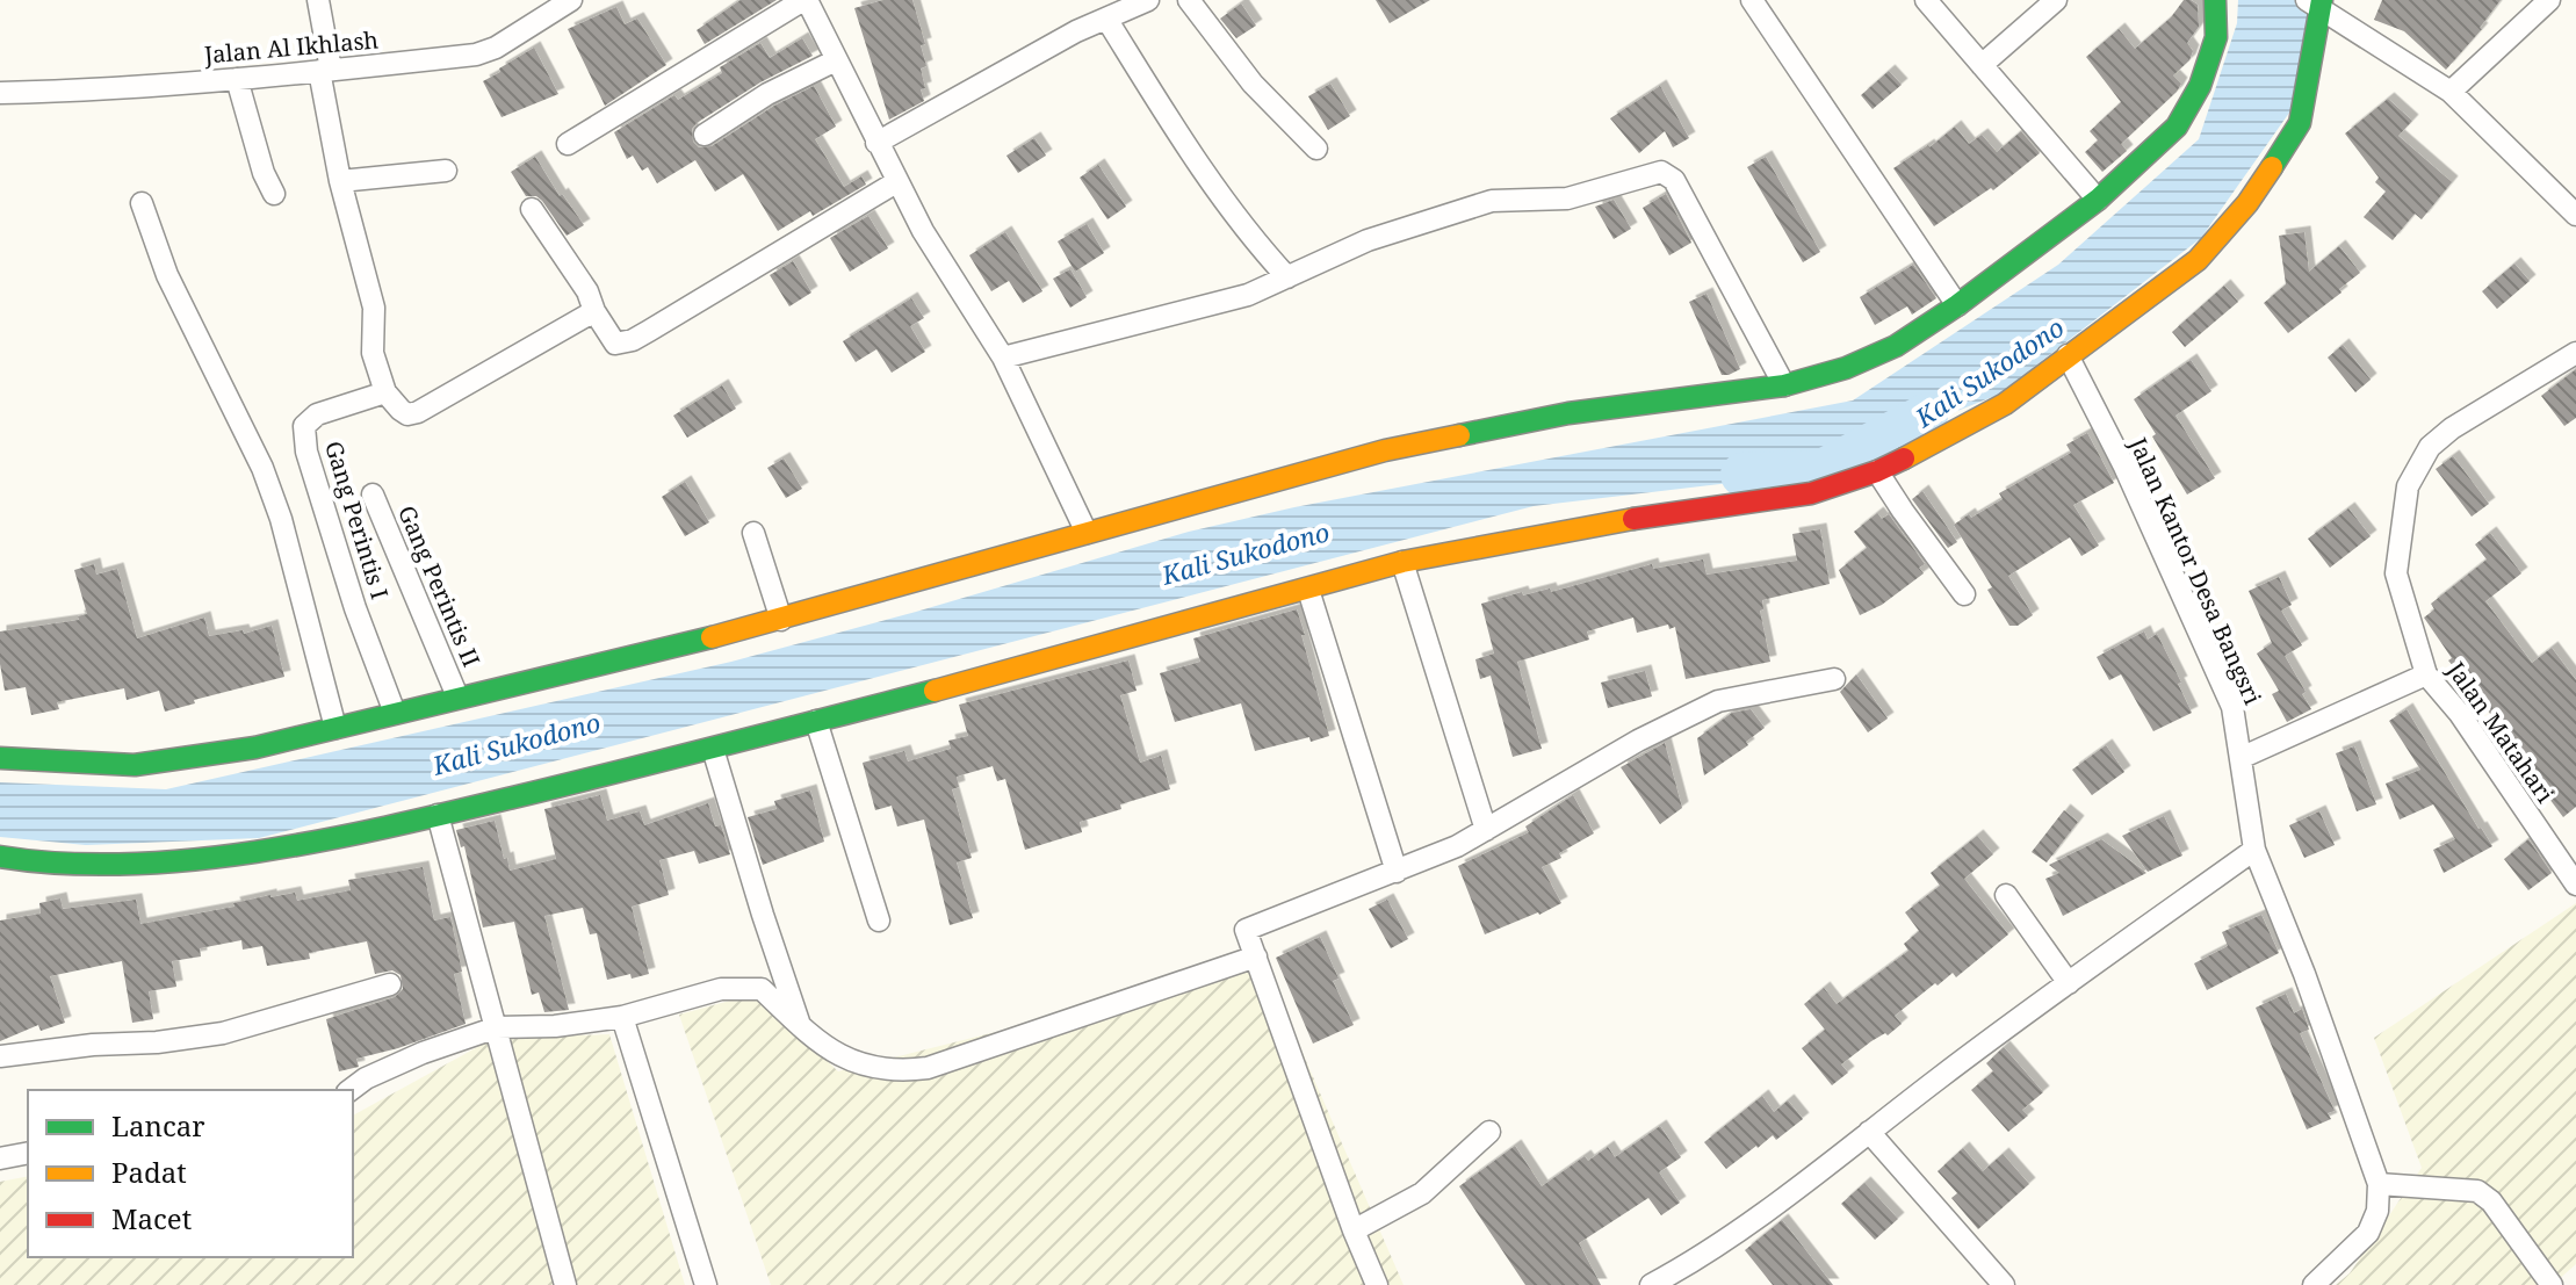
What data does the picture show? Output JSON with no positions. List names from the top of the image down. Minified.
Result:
{"streets":{"street":["Jalan Al Ikhlash","Gang Perintis I","Jalan Kantor Desa Bangsri","Gang Perintis II","Jalan Matahari"]},"water":["Kali Sukodono"],"legend":["Lancar","Padat","Macet"]}
